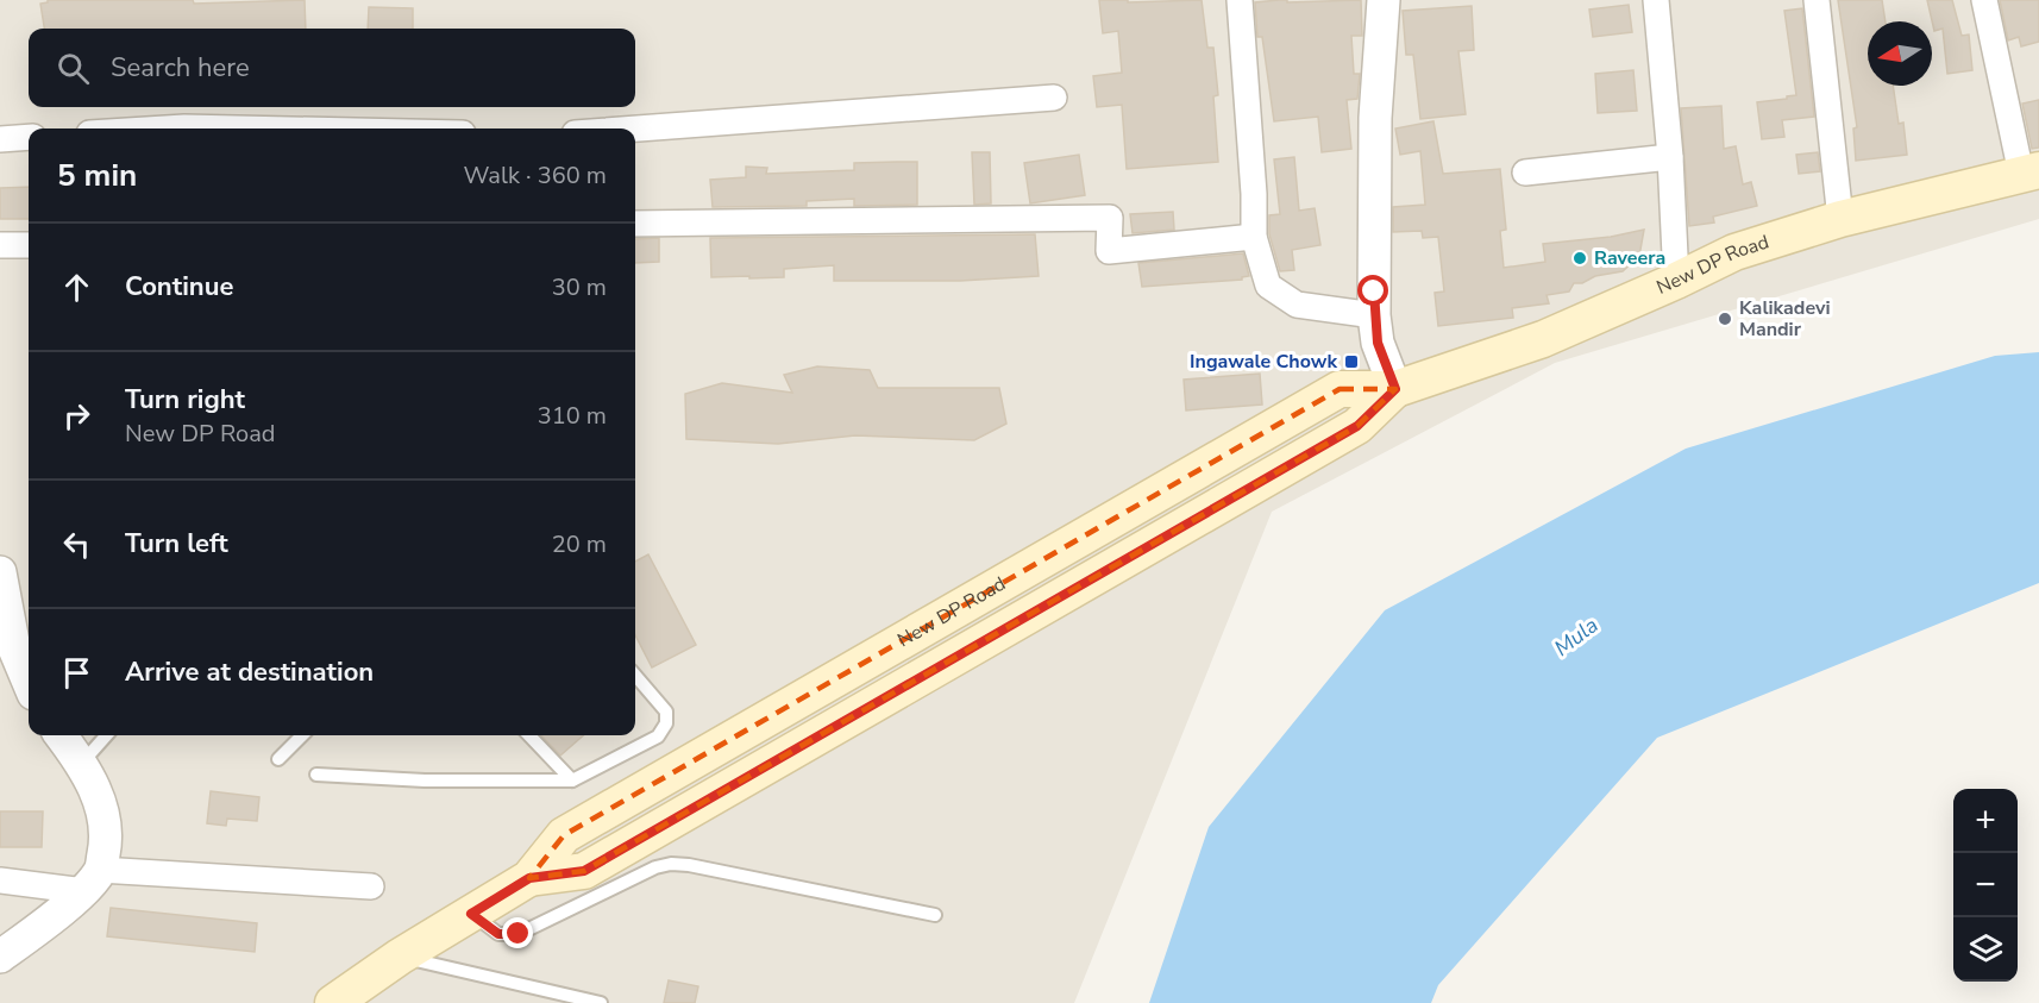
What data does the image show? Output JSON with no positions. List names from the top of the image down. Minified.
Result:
{"streets":{"main road":["New DP Road"]},"water":["Mula"],"places":{"other":["Raveera","Kalikadevi Mandir"],"transit":["Ingawale Chowk"]},"north":"left","page":{"search":"Search here","heading":["5 min","Walk · 360 m"],"list":[["Continue","30 m"],["Turn right","New DP Road","310 m"],["Turn left","20 m"],"Arrive at destination"],"map_buttons":["+","−"]}}
